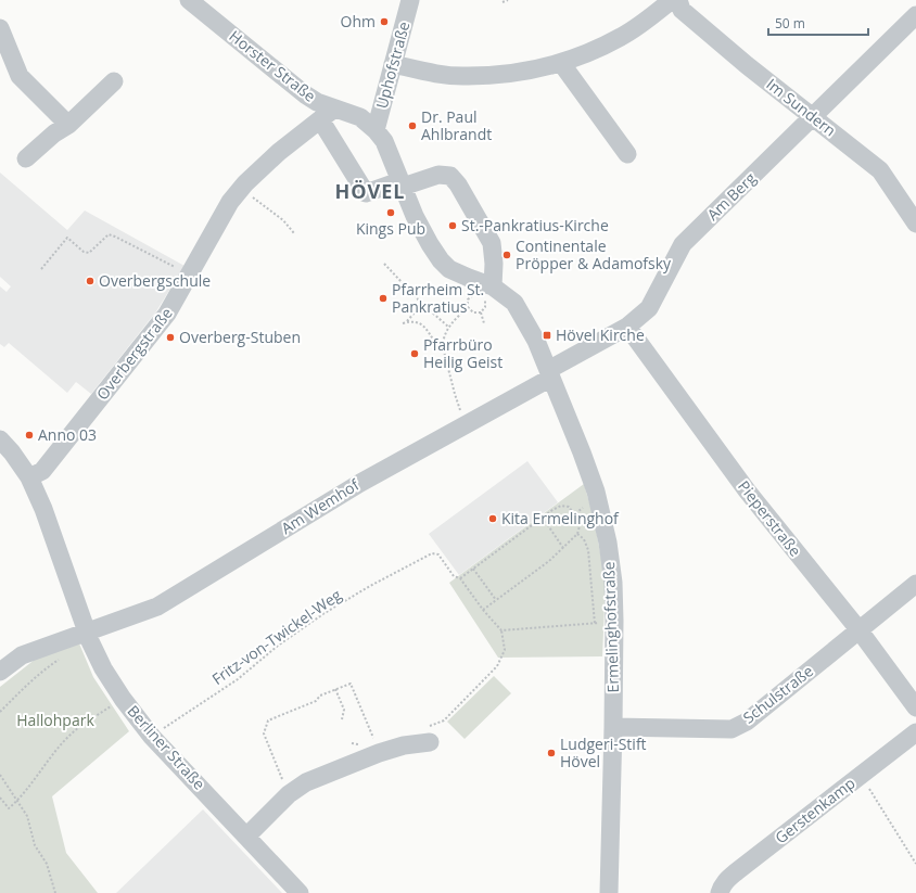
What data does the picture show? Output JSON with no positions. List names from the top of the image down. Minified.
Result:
{"streets":{"street":["Uphofstraße","Horster Straße","Im Sundern","Am Berg","Overbergstraße","Am Wemhof","Pieperstraße","Ermelinghofstraße","Schulstraße","Berliner Straße","Gerstenkamp"],"path":["Fritz-von-Twickel-Weg"]},"crossings":[["Uphofstraße","Horster Straße"],["Horster Straße","Overbergstraße"],["Horster Straße","Ermelinghofstraße"],["Im Sundern","Am Berg"],["Am Berg","Am Wemhof"],["Am Berg","Pieperstraße"],["Am Berg","Ermelinghofstraße"],["Overbergstraße","Berliner Straße"],["Am Wemhof","Ermelinghofstraße"],["Am Wemhof","Berliner Straße"],["Pieperstraße","Schulstraße"],["Ermelinghofstraße","Schulstraße"],["Fritz-von-Twickel-Weg","Berliner Straße"]],"districts":["HÖVEL"],"parks":["Hallohpark"],"places":{"other":["Ohm","Dr. Paul Ahlbrandt","Kings Pub","St.-Pankratius-Kirche","Continentale Pröpper & Adamofsky","Overbergschule","Pfarrheim St. Pankratius","Overberg-Stuben","Pfarrbüro Heilig Geist","Anno 03","Kita Ermelinghof","Ludgeri-Stift Hövel"],"transit":["Hövel Kirche"]},"scale_bar":"50 m"}
